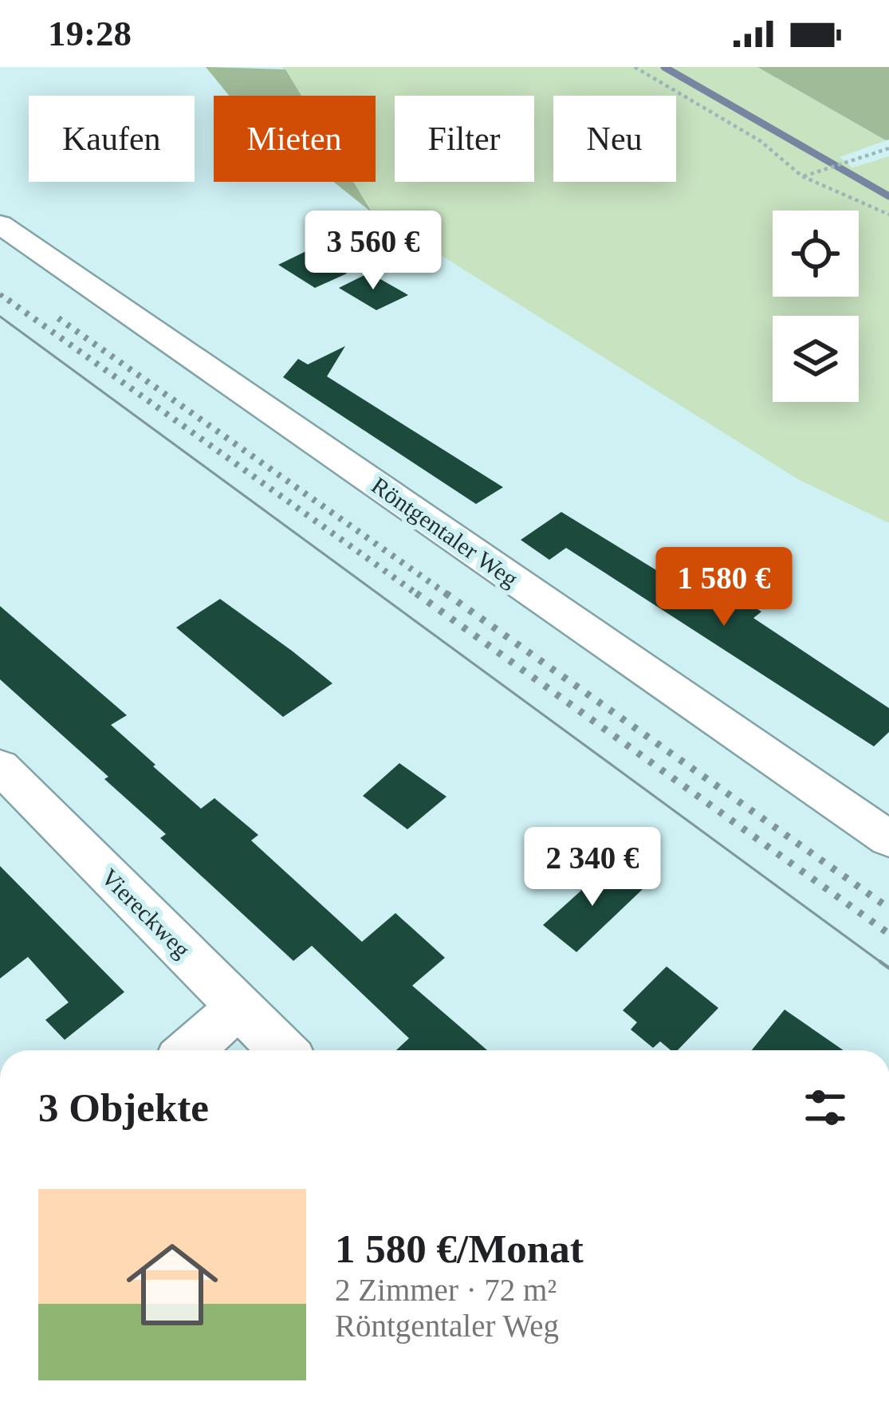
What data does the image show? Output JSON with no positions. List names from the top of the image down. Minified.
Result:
{"streets":{"street":["Röntgentaler Weg","Viereckweg"]},"page":{"status":"19:28","chip":["Kaufen","Mieten","Filter","Neu"],"price":["3 560 €","1 580 €","2 340 €"],"heading":"3 Objekte","list":[{"name":"1 580 €/Monat","note":"2 Zimmer · 72 m² · Röntgentaler Weg"}]}}
